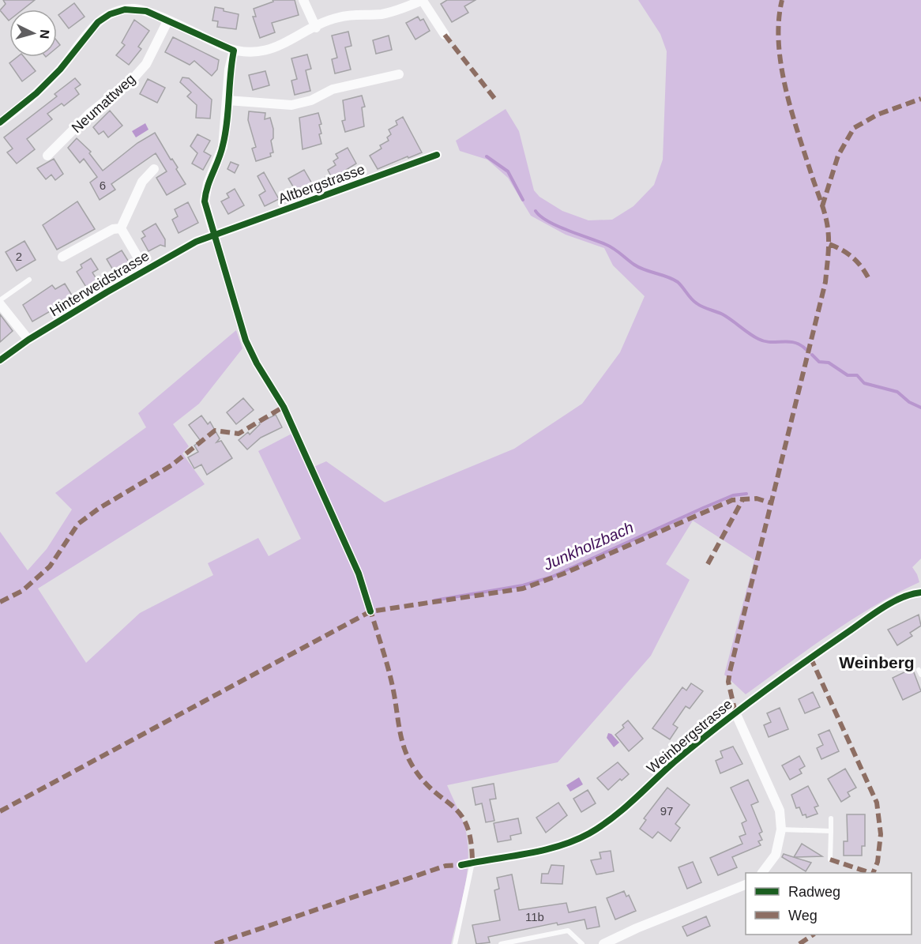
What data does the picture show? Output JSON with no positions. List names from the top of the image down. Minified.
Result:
{"streets":{"street":["Neumattweg","Altbergstrasse","Hinterweidstrasse","Weinbergstrasse"]},"crossings":[["Altbergstrasse","Hinterweidstrasse"]],"districts":["Weinberg"],"water":["Junkholzbach"],"house_numbers":["6","2","97","11b"],"legend":["Radweg","Weg"],"north":"right"}
